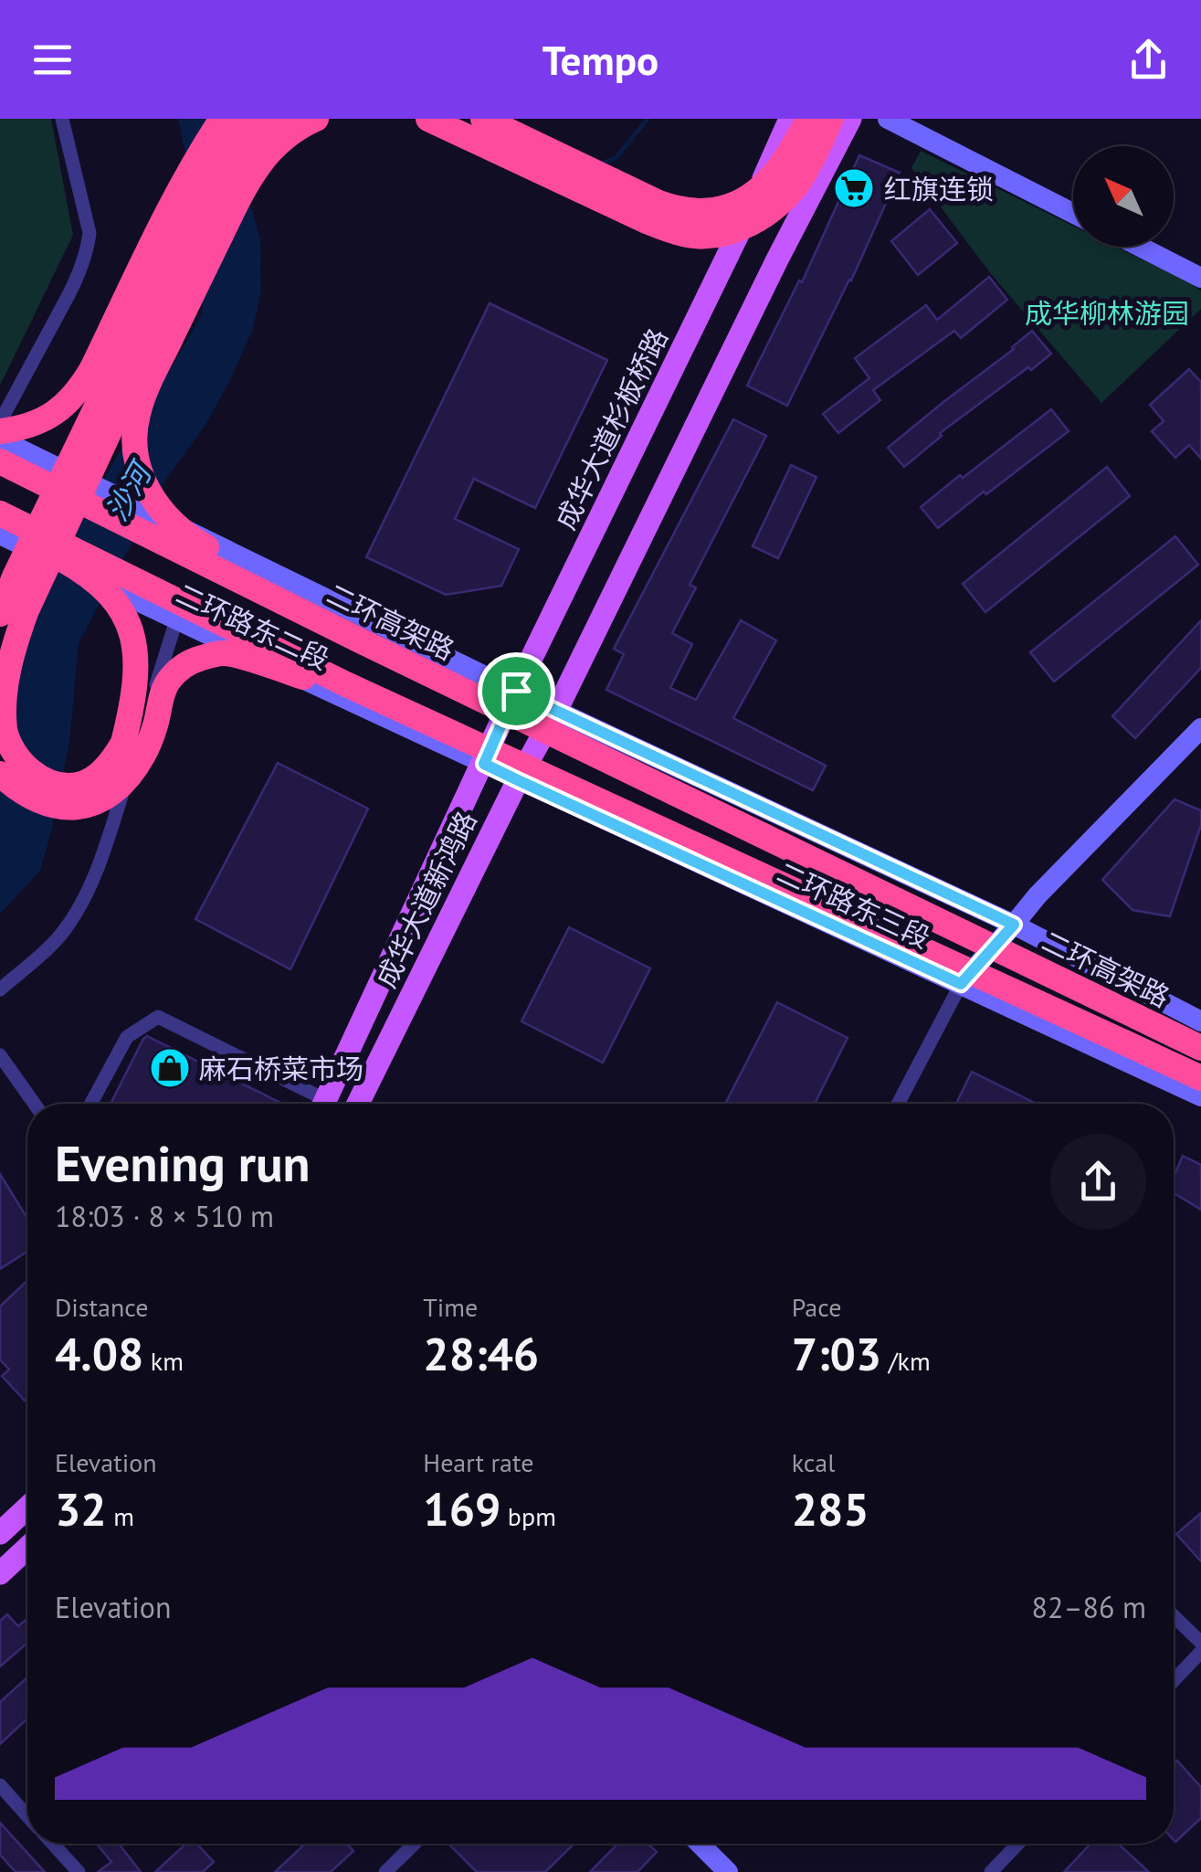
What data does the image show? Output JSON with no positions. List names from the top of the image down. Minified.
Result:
{"streets":{"highway":["二环高架路"],"main road":["成华大道杉板桥路","二环路东二段","成华大道新鸿路","二环路东三段"]},"crossings":[["成华大道杉板桥路","二环路东二段"],["成华大道杉板桥路","成华大道新鸿路"],["成华大道杉板桥路","二环路东三段"],["二环路东二段","成华大道新鸿路"],["二环路东二段","二环路东三段"],["成华大道新鸿路","二环路东三段"]],"water":["沙河"],"parks":["成华柳林游园"],"places":{"supermarket":["红旗连锁"],"shop":["麻石桥菜市场"]},"north":"top left","page":{"header":"Tempo","heading":["Evening run","18:03 · 8 × 510 m"],"stats":[["Distance","4.08 km"],["Time","28:46"],["Pace","7:03 /km"],["Elevation","32 m"],["Heart rate","169 bpm"],["kcal","285"]],"chart":["Elevation","82–86 m"]}}
